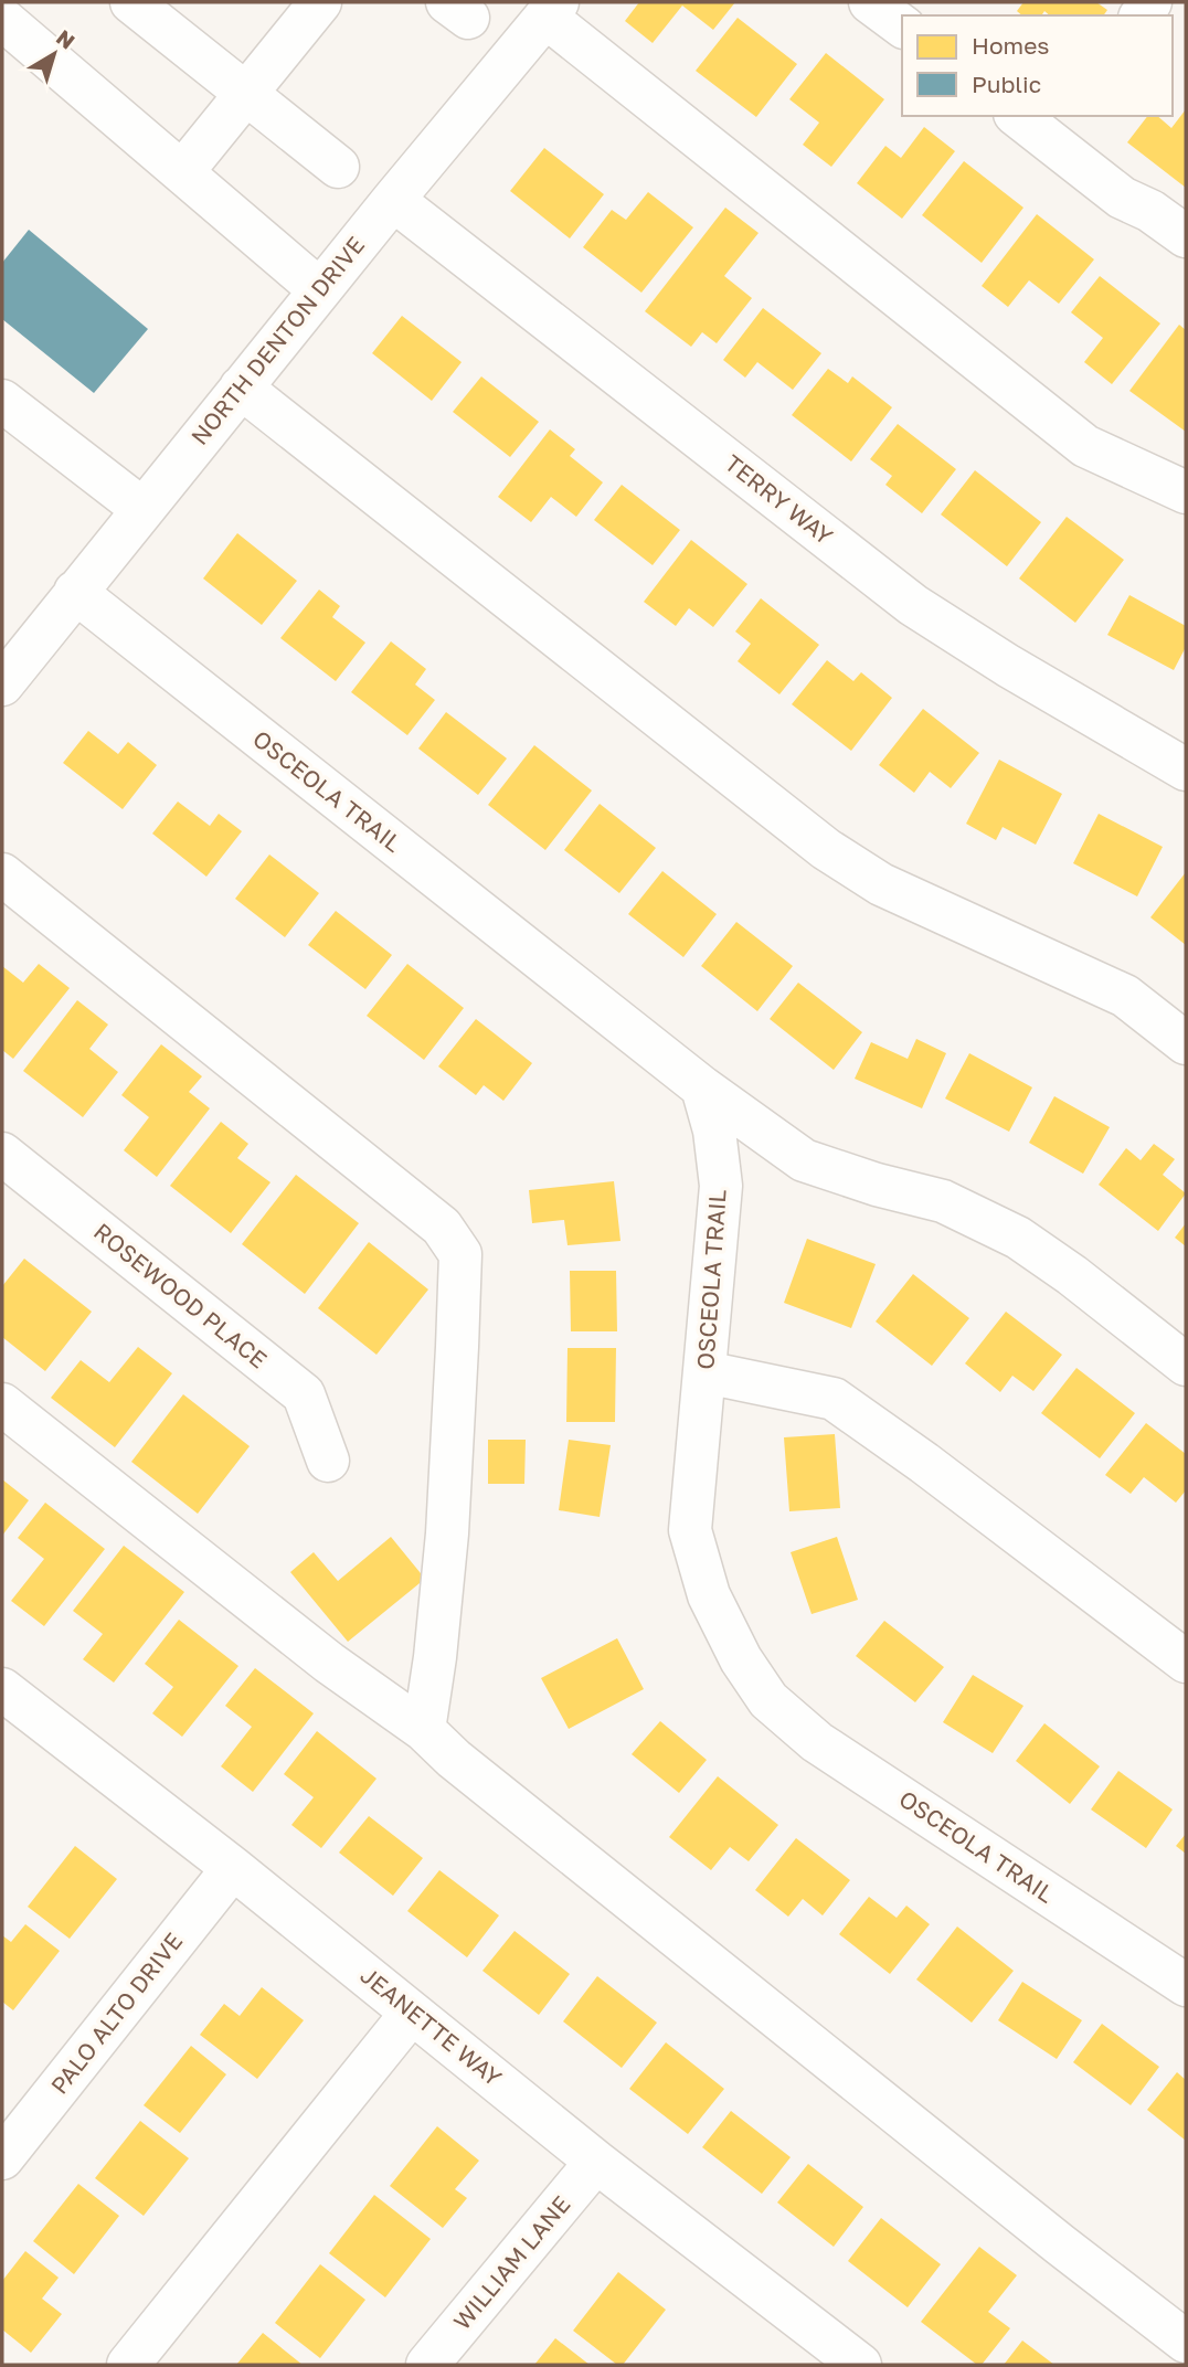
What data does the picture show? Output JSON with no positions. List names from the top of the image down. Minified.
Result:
{"streets":{"street":["NORTH DENTON DRIVE","TERRY WAY","OSCEOLA TRAIL","ROSEWOOD PLACE","PALO ALTO DRIVE","JEANETTE WAY","WILLIAM LANE"]},"crossings":[["NORTH DENTON DRIVE","TERRY WAY"],["NORTH DENTON DRIVE","OSCEOLA TRAIL"],["PALO ALTO DRIVE","JEANETTE WAY"],["JEANETTE WAY","WILLIAM LANE"]],"legend":["Homes","Public"],"north":"top right"}
